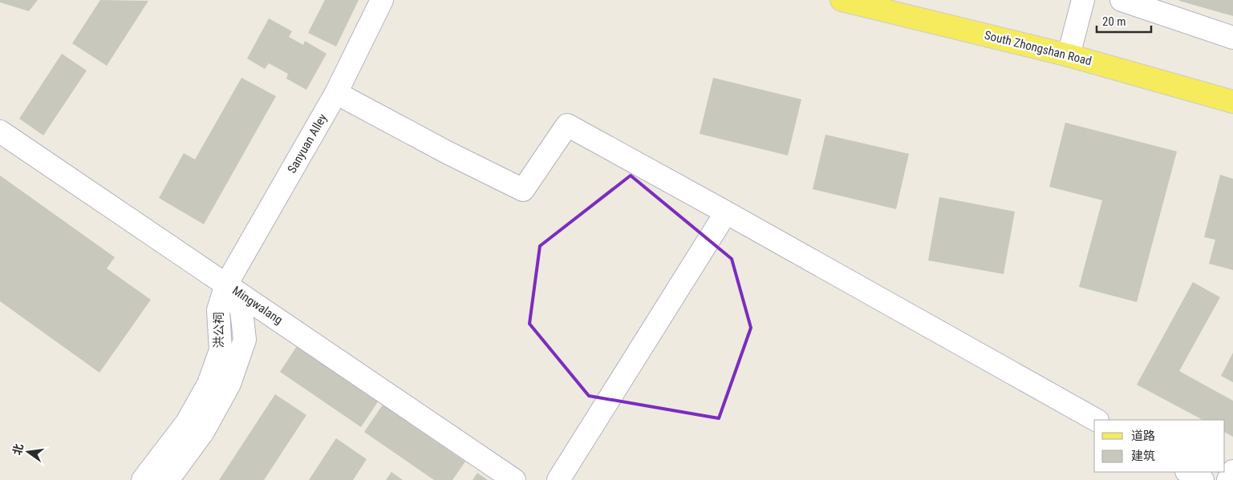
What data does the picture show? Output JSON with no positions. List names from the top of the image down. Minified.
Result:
{"streets":{"street":["Sanyuan Alley","Mingwalang","洪公祠"]},"crossings":[["Sanyuan Alley","Mingwalang"],["Sanyuan Alley","洪公祠"],["Mingwalang","洪公祠"]],"legend":["道路","建筑"],"scale_bar":"20 m","north":"left"}
